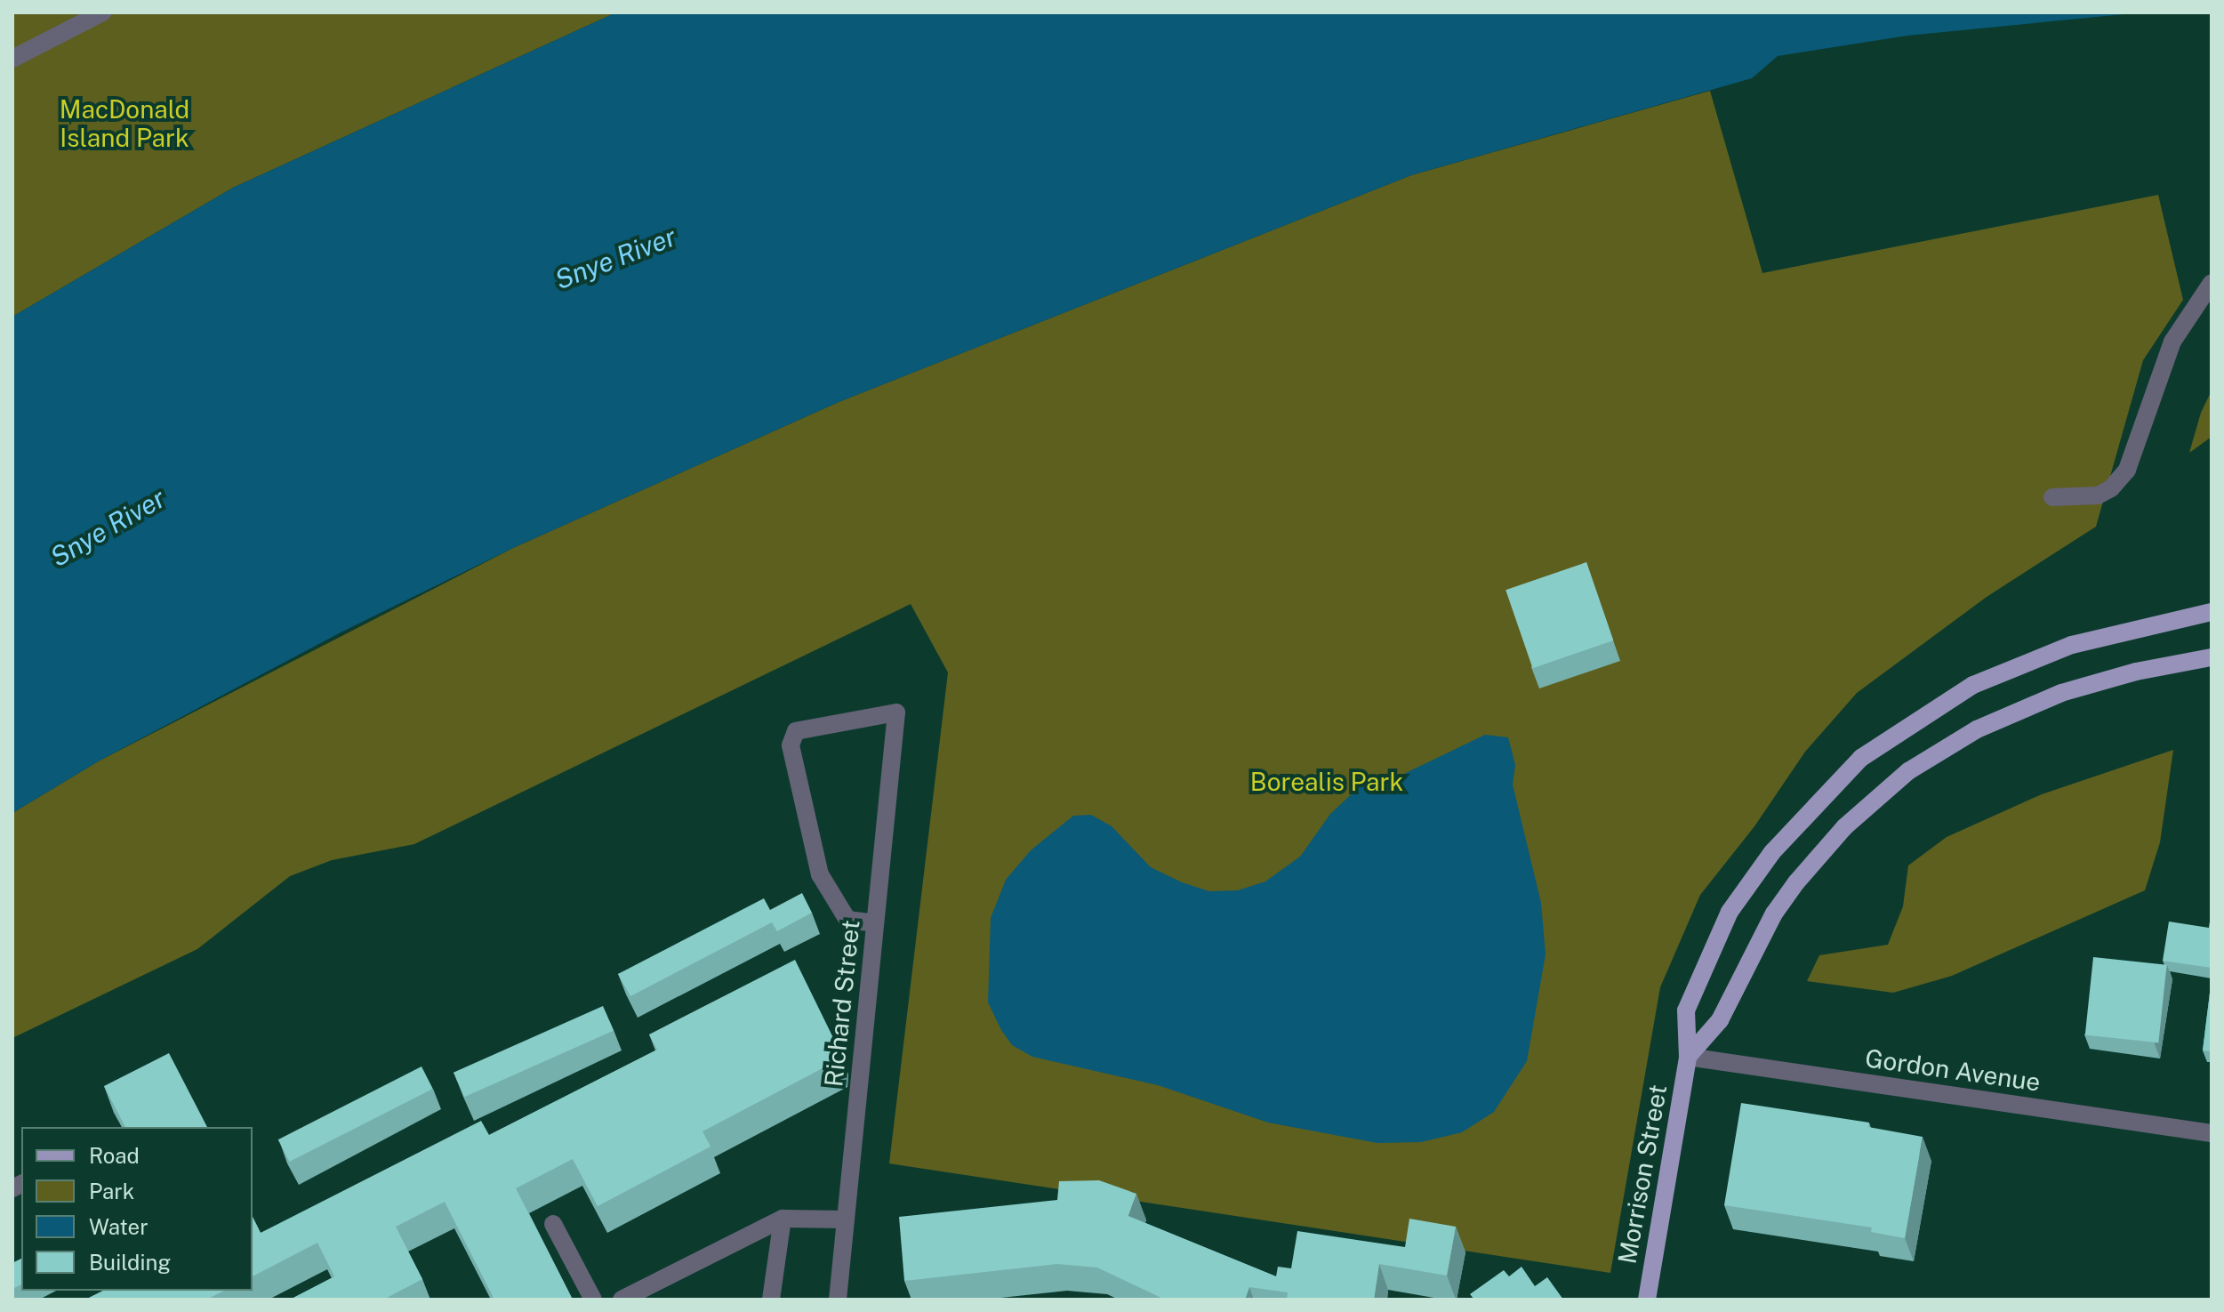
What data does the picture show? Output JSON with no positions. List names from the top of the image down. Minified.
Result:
{"streets":{"main road":["Morrison Street"],"street":["Richard Street","Gordon Avenue"]},"crossings":[["Gordon Avenue","Morrison Street"]],"water":["Snye River"],"parks":["MacDonald Island Park","Borealis Park"],"legend":["Road","Park","Water","Building"]}
